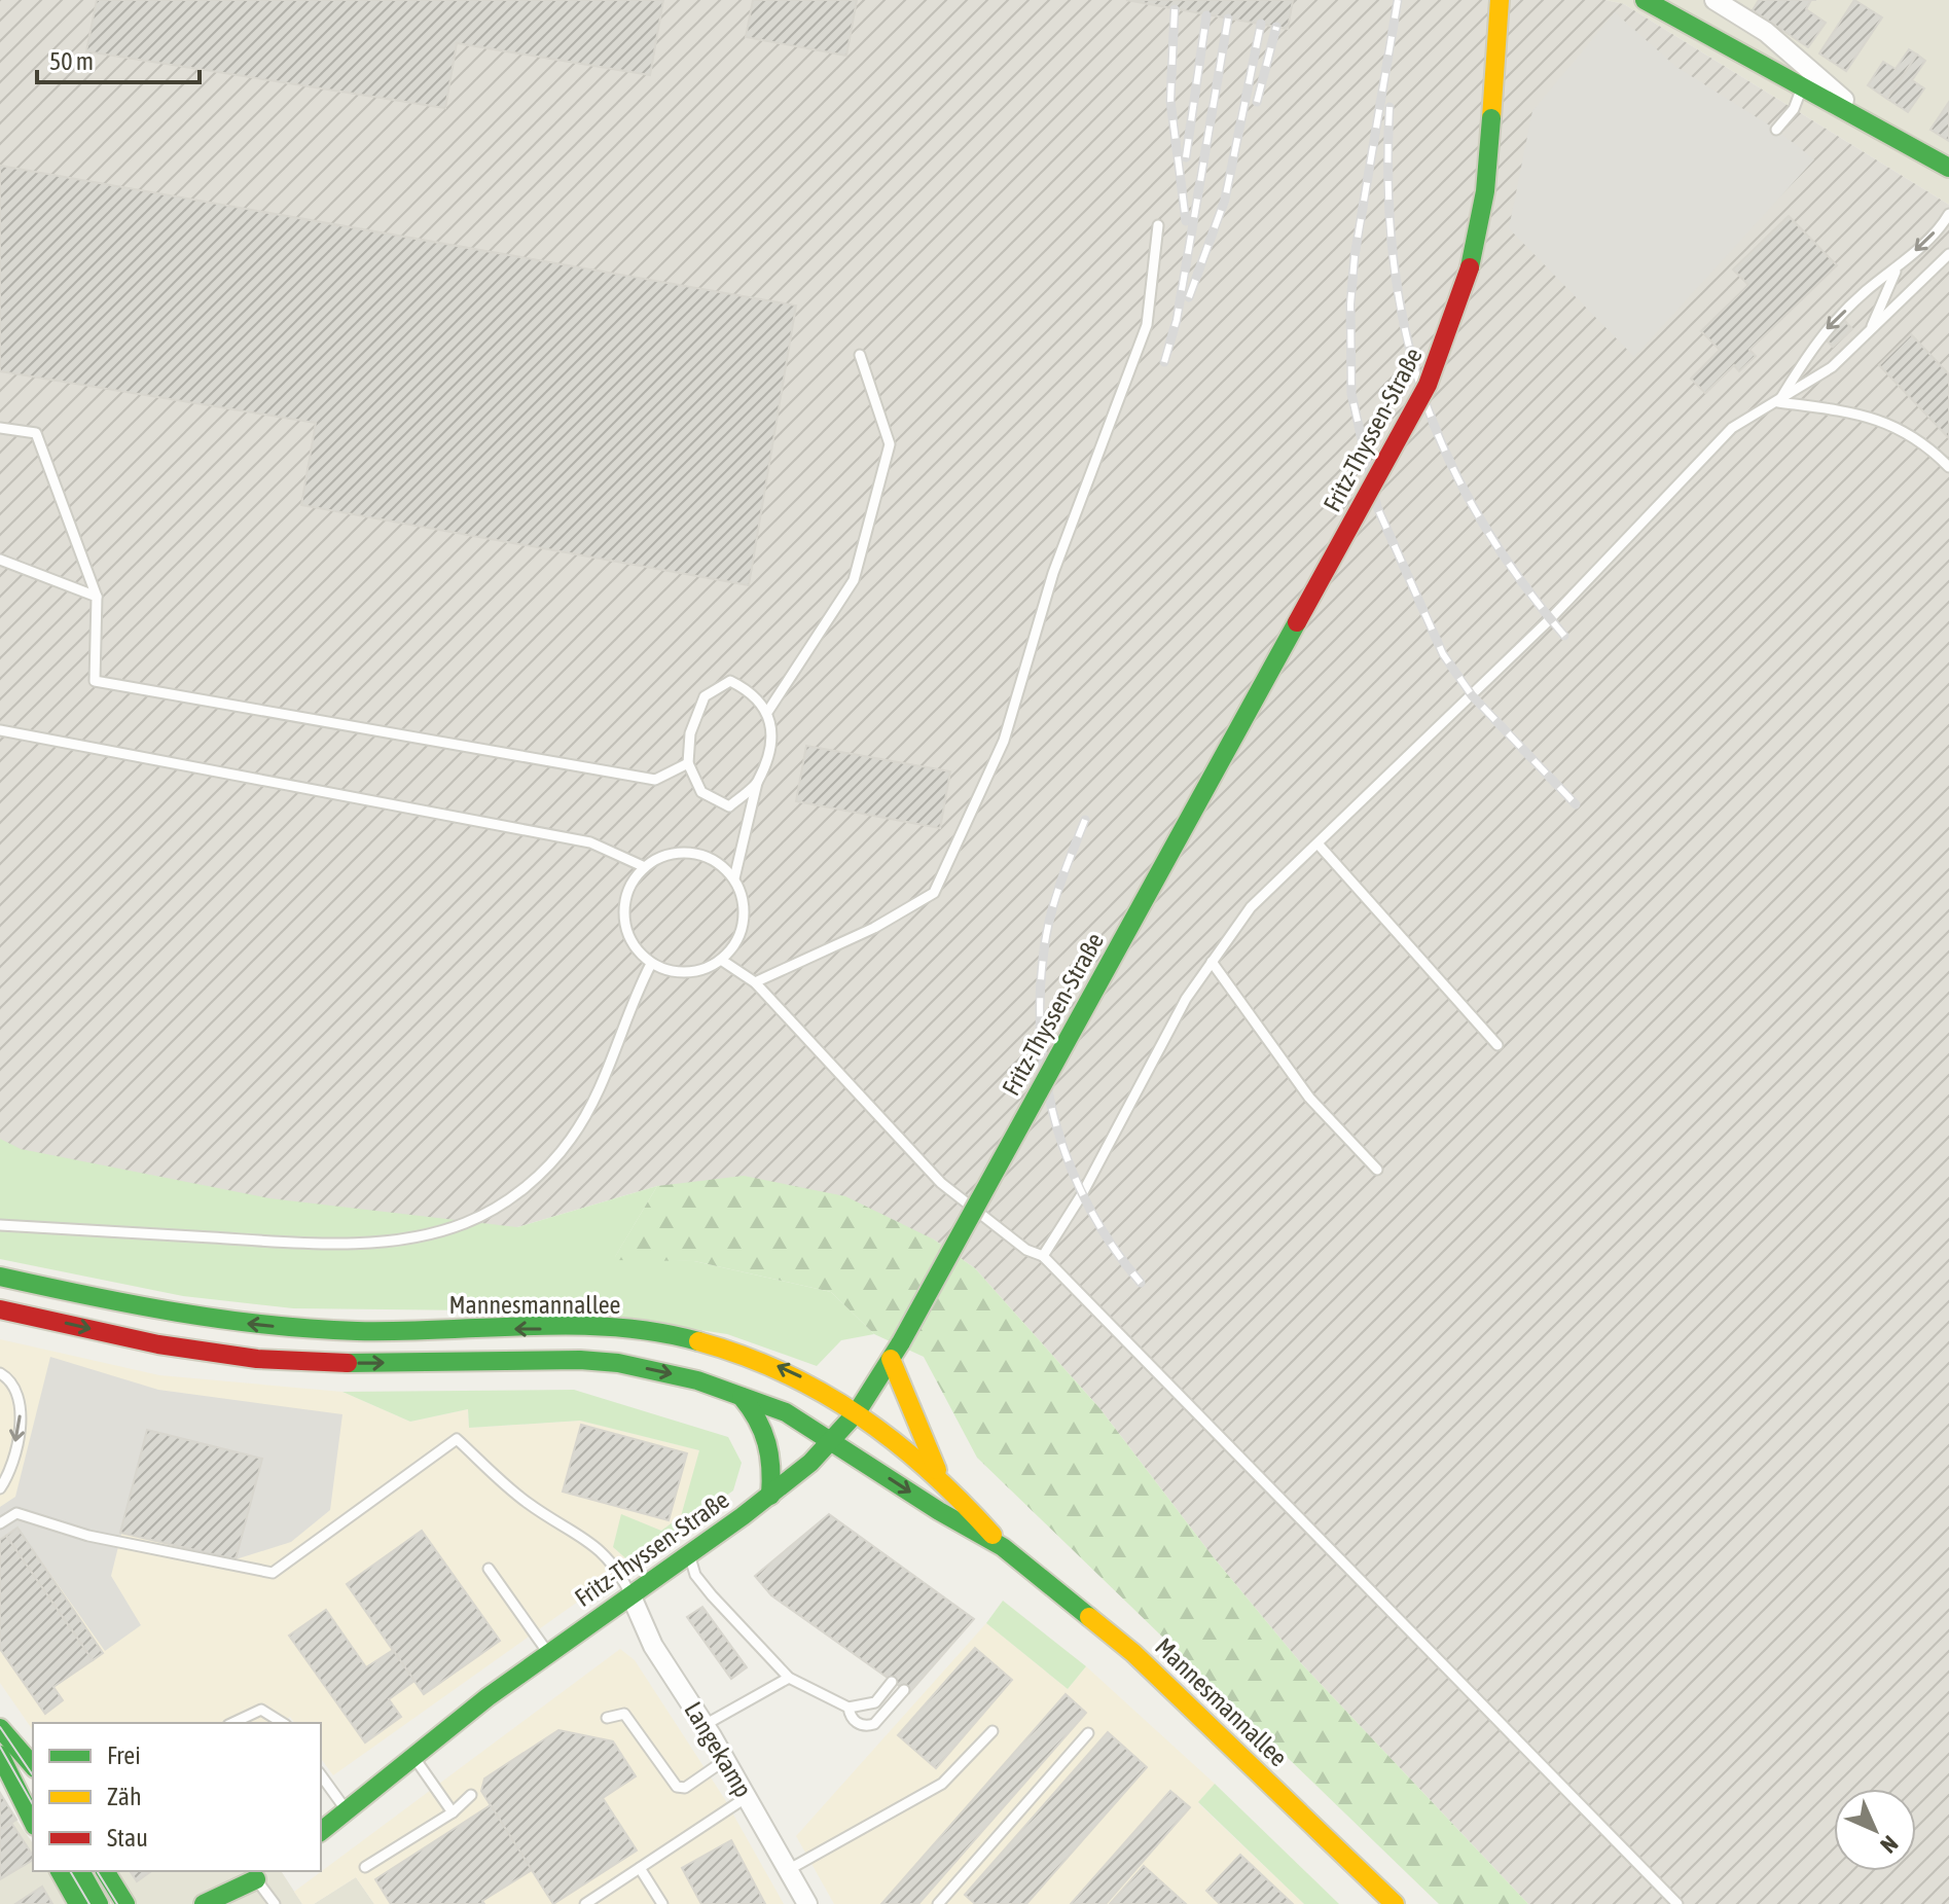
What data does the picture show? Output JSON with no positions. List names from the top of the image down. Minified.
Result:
{"streets":{"street":["Fritz-Thyssen-Straße","Mannesmannallee","Langekamp"]},"crossings":[["Fritz-Thyssen-Straße","Mannesmannallee"],["Fritz-Thyssen-Straße","Langekamp"]],"legend":["Frei","Zäh","Stau"],"scale_bar":"50 m","north":"bottom right"}
